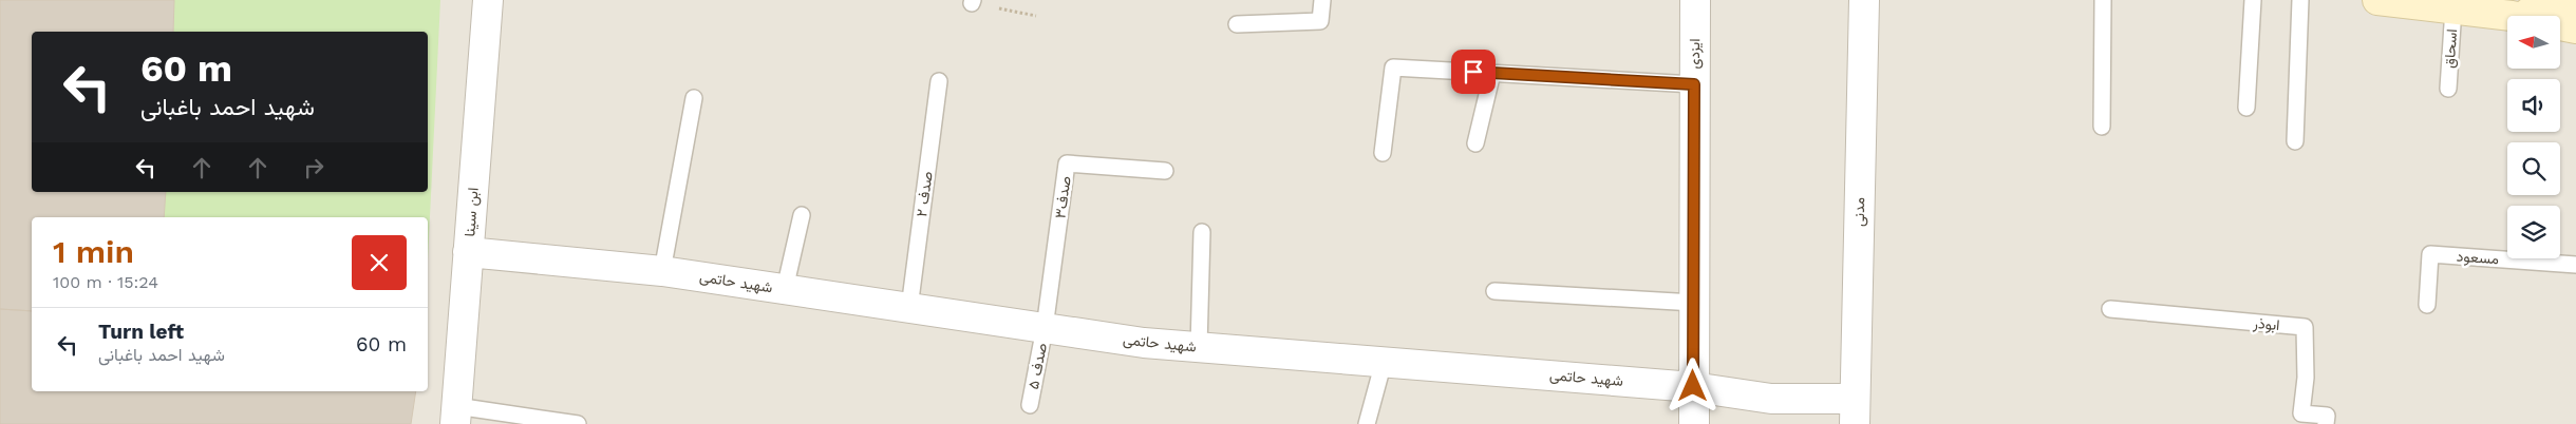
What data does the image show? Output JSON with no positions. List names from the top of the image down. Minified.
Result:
{"streets":{"street":["ایزدی","ابن سینا","مدنی","شهید حاتمی"],"lane":["اسحاق","صدف ۲","صدف۳","مسعود","ابوذر","صدف ۵"]},"crossings":[["ایزدی","شهید حاتمی"],["صدف ۲","شهید حاتمی"],["صدف۳","شهید حاتمی"],["صدف۳","صدف ۵"],["ابن سینا","شهید حاتمی"],["مدنی","شهید حاتمی"],["شهید حاتمی","صدف ۵"]],"north":"left","page":{"turn":["60 m","شهید احمد باغبانی"],"heading":["1 min","100 m · 15:24"],"list":[{"name":"Turn left","note":"شهید احمد باغبانی","value":"60 m"}]}}
